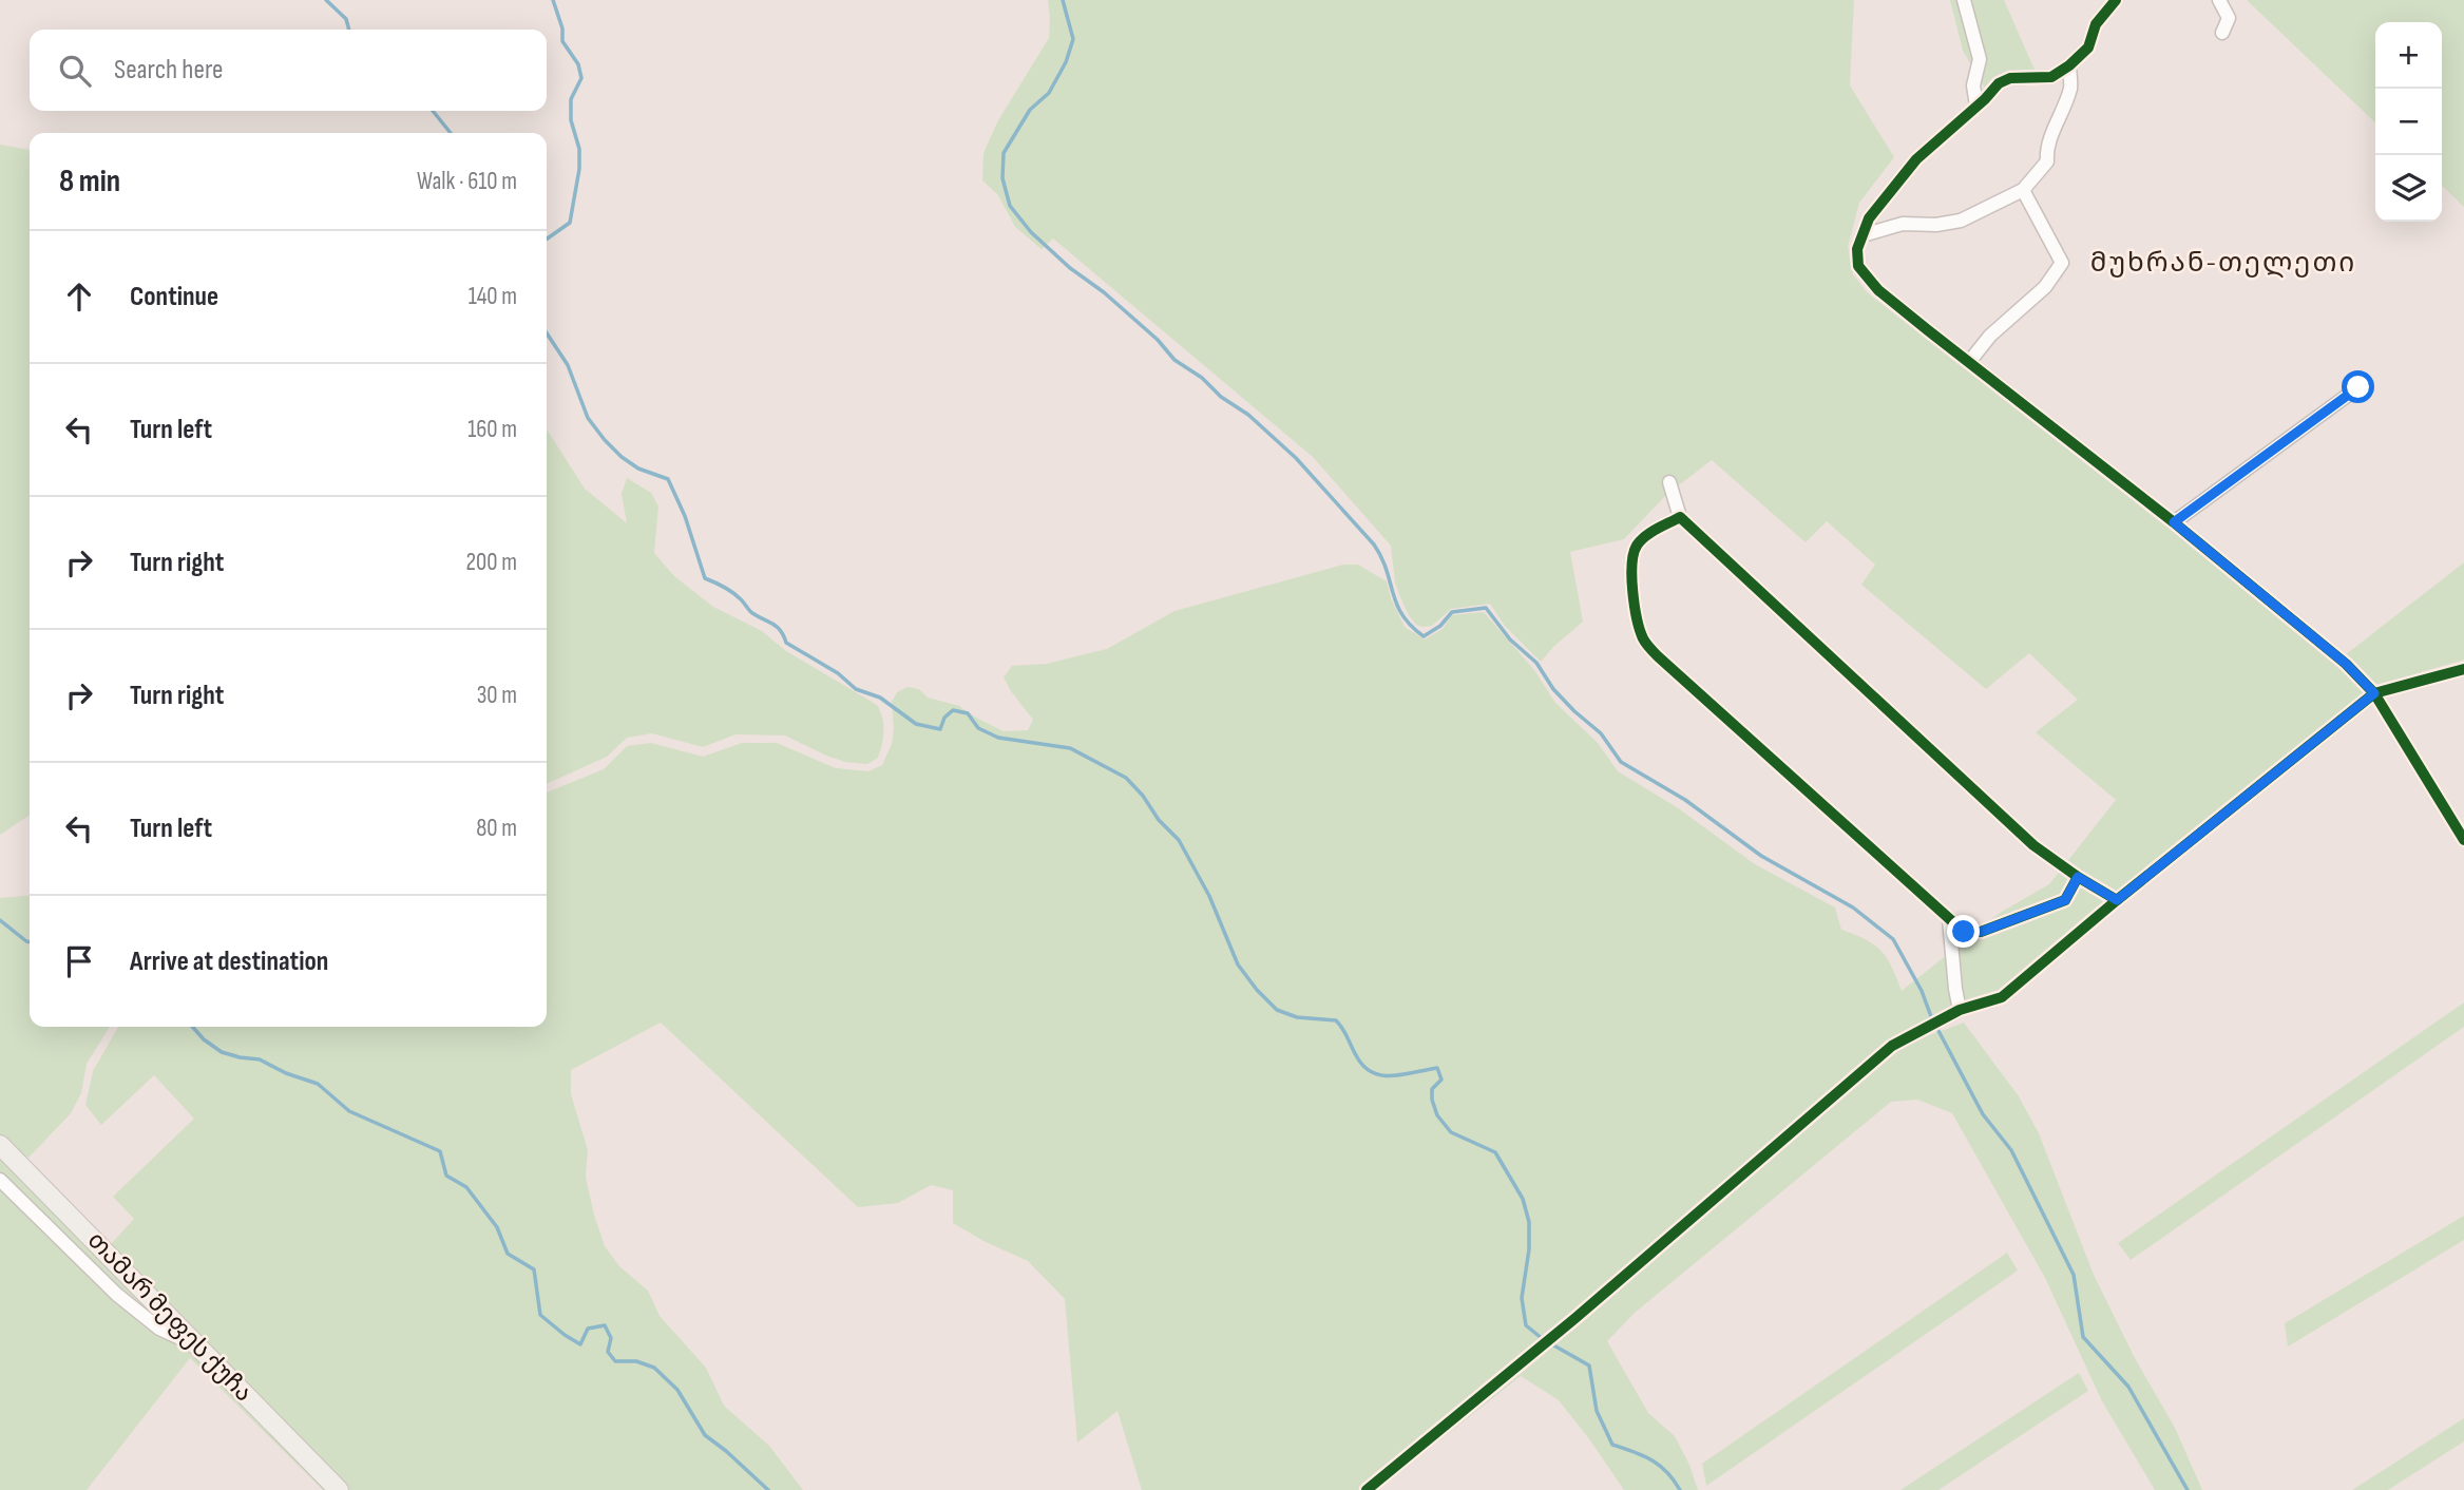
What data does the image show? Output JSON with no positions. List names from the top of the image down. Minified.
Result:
{"streets":{"street":["თამარ მეფეს ქუჩა"]},"districts":["მუხრან-თელეთი"],"page":{"map_buttons":["+","−"],"search":"Search here","heading":["8 min","Walk · 610 m"],"list":[["Continue","140 m"],["Turn left","160 m"],["Turn right","200 m"],["Turn right","30 m"],["Turn left","80 m"],"Arrive at destination"]}}
